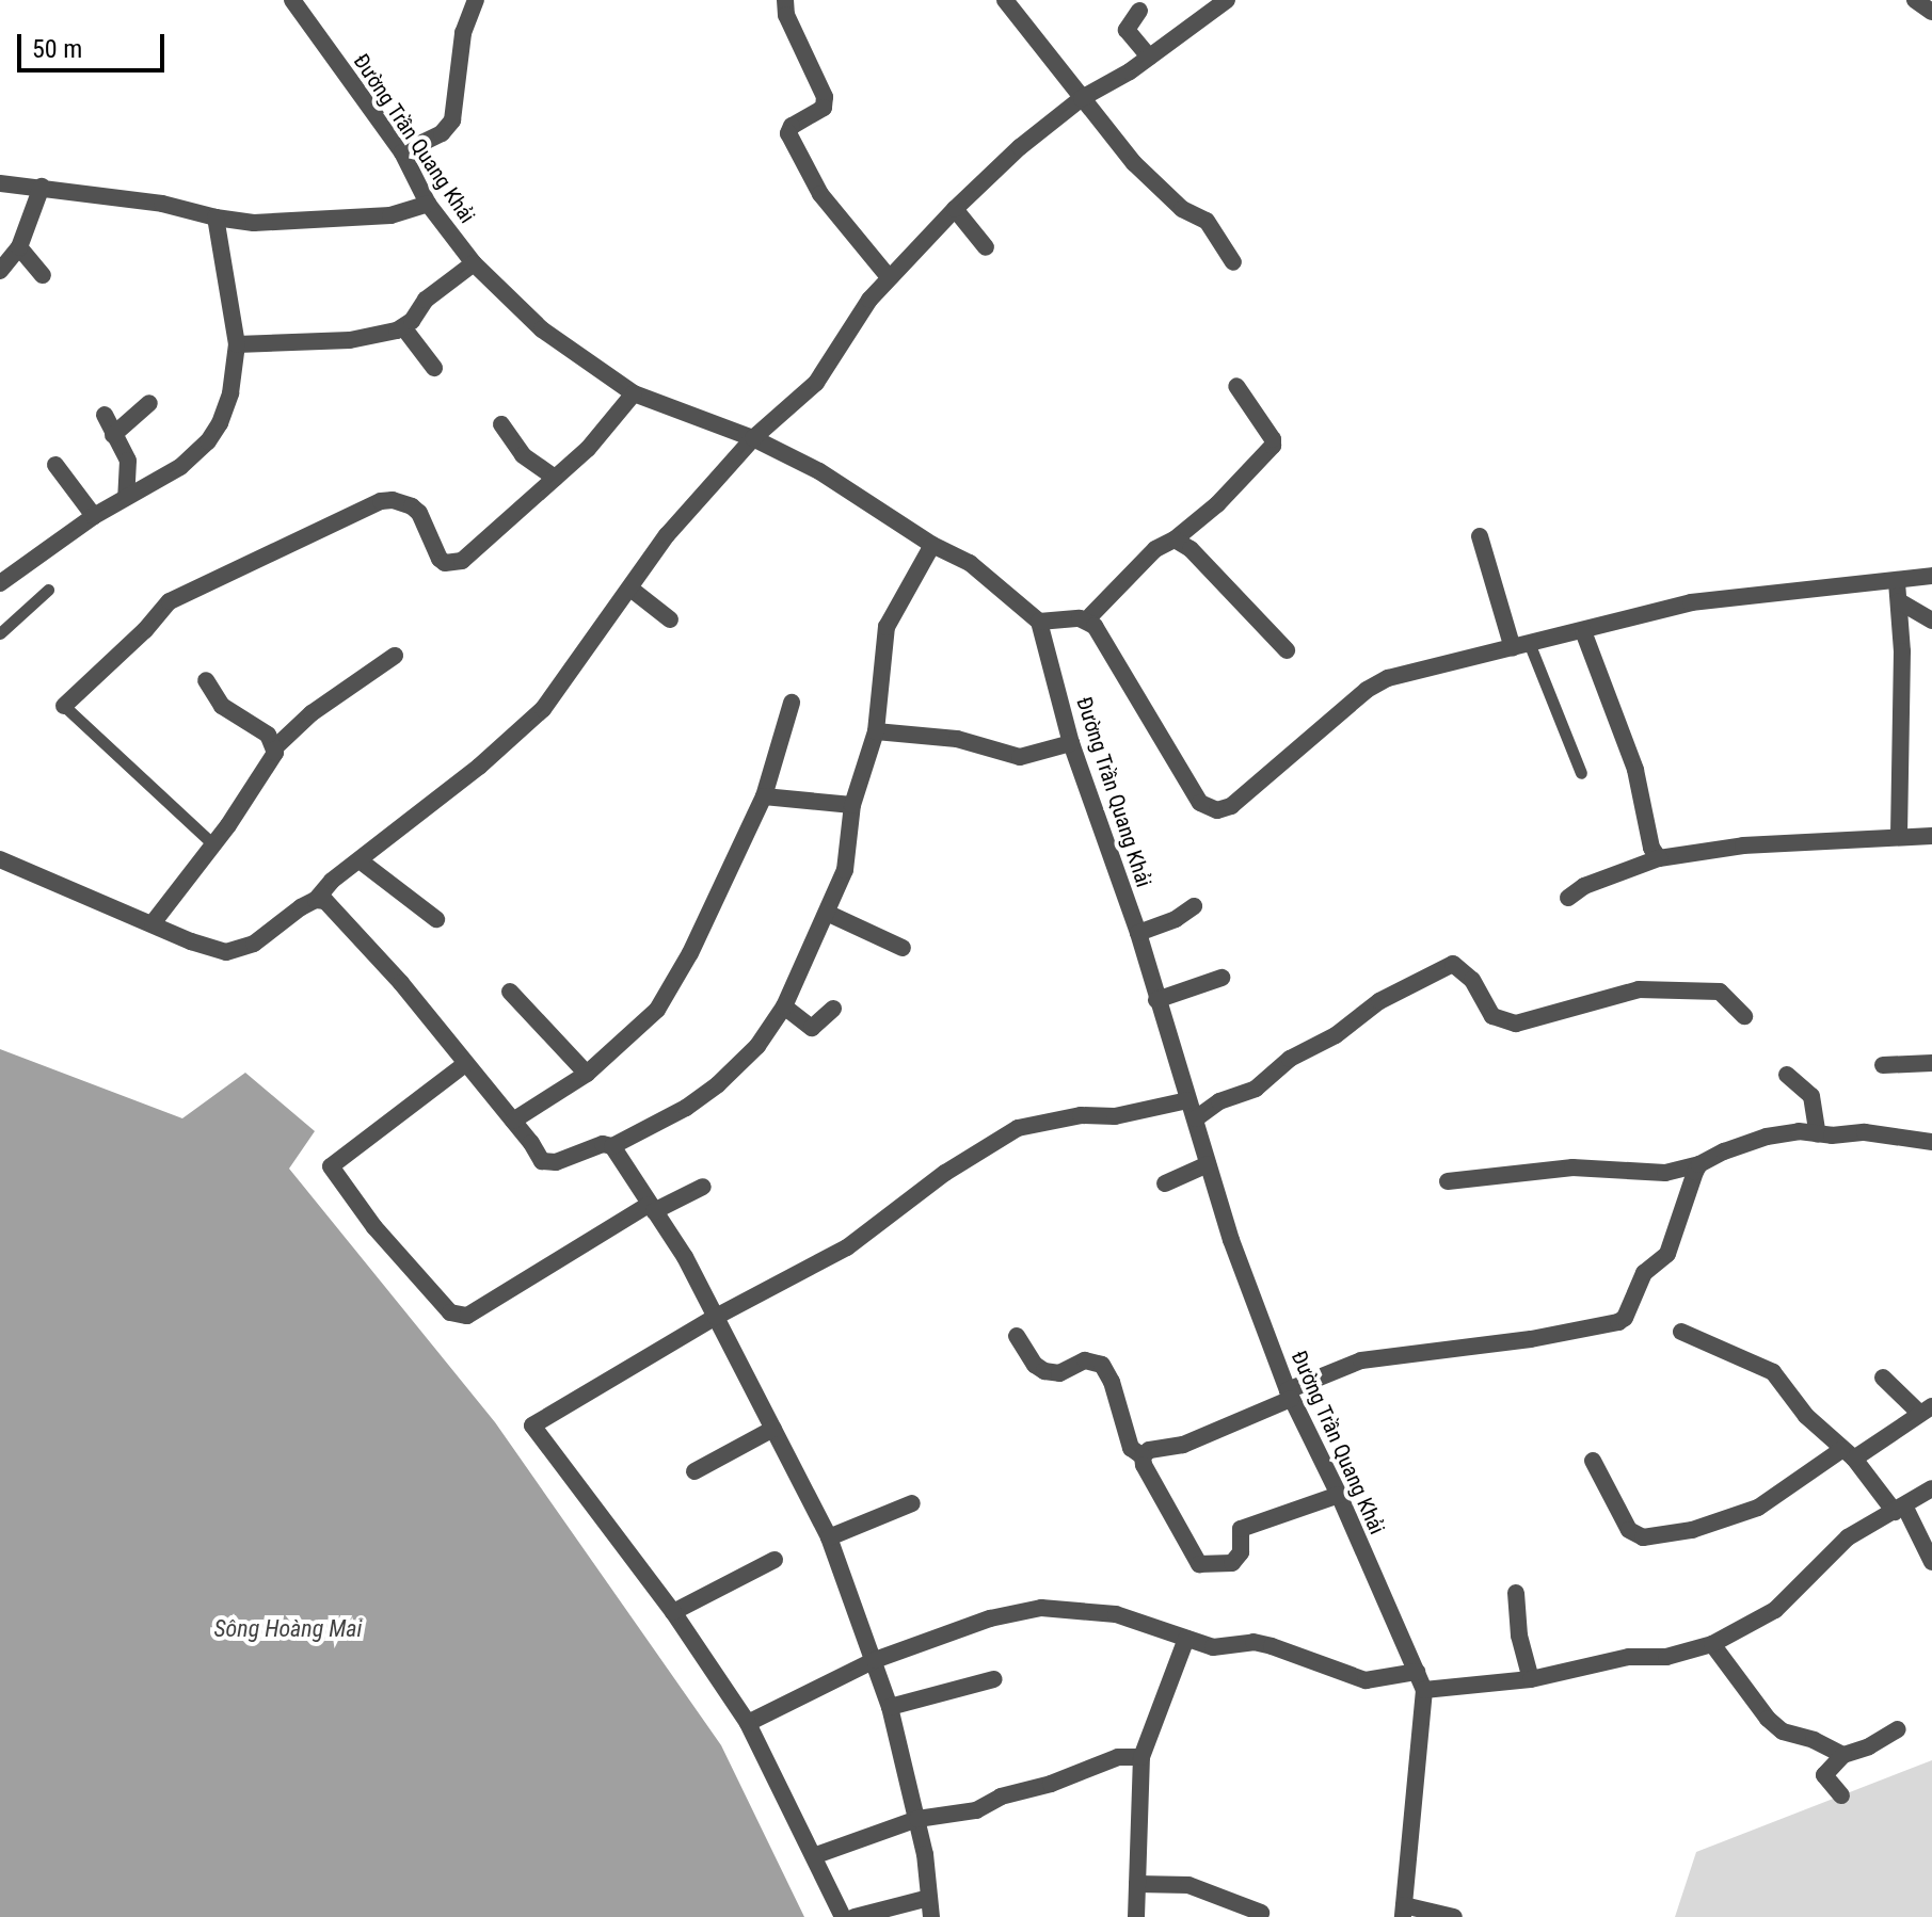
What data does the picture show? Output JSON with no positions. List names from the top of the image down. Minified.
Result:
{"streets":{"street":["Đường Trần Quang Khải"]},"water":["Sông Hoàng Mai"],"scale_bar":"50 m"}
